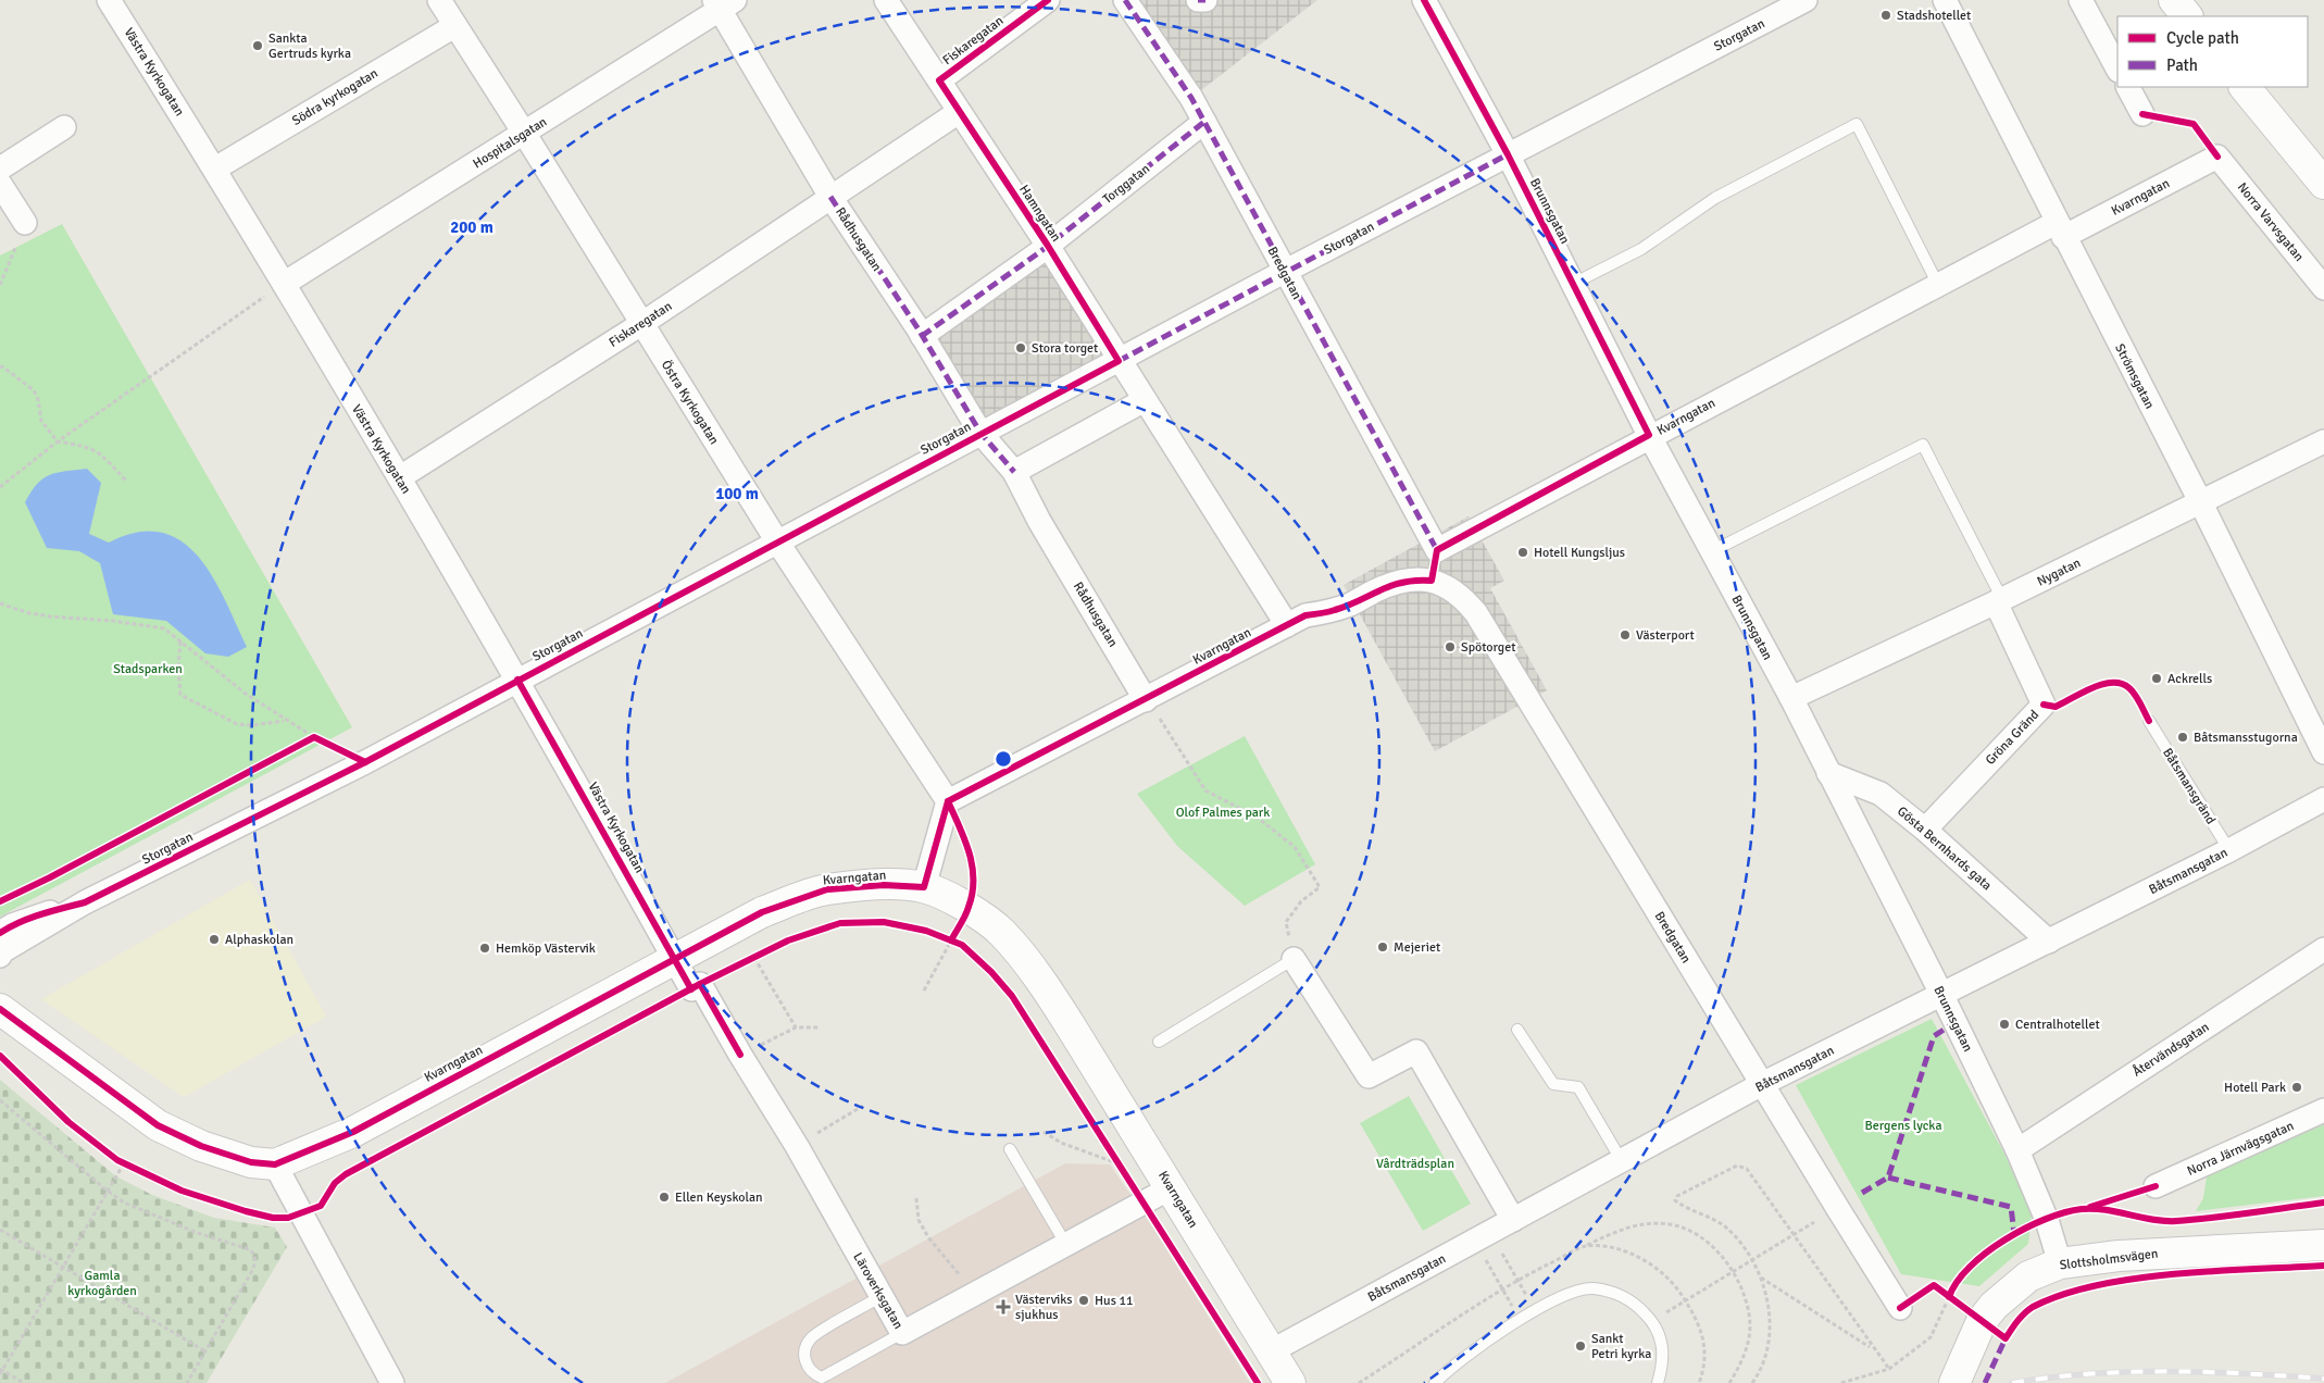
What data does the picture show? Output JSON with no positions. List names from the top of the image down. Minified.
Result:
{"streets":{"street":["Storgatan","Fiskaregatan","Västra Kyrkogatan","Södra kyrkogatan","Hospitalsgatan","Torggatan","Kvarngatan","Brunnsgatan","Hamngatan","Norra Varvsgatan","Rådhusgatan","Bredgatan","Strömsgatan","Östra Kyrkogatan","Nygatan","Gröna Gränd","Gösta Bernhards gata","Båtsmansgatan","Återvändsgatan","Norra Järnvägsgatan","Slottsholmsvägen","Läroverksgatan"],"lane":["Båtsmansgränd"]},"crossings":[["Storgatan","Västra Kyrkogatan"],["Storgatan","Brunnsgatan"],["Storgatan","Hamngatan"],["Storgatan","Rådhusgatan"],["Storgatan","Bredgatan"],["Storgatan","Östra Kyrkogatan"],["Fiskaregatan","Västra Kyrkogatan"],["Fiskaregatan","Hamngatan"],["Fiskaregatan","Rådhusgatan"],["Fiskaregatan","Östra Kyrkogatan"],["Västra Kyrkogatan","Södra kyrkogatan"],["Västra Kyrkogatan","Hospitalsgatan"],["Västra Kyrkogatan","Kvarngatan"],["Västra Kyrkogatan","Läroverksgatan"],["Södra kyrkogatan","Östra Kyrkogatan"],["Hospitalsgatan","Rådhusgatan"],["Hospitalsgatan","Östra Kyrkogatan"],["Torggatan","Hamngatan"],["Torggatan","Rådhusgatan"],["Torggatan","Bredgatan"],["Kvarngatan","Brunnsgatan"],["Kvarngatan","Hamngatan"],["Kvarngatan","Norra Varvsgatan"],["Kvarngatan","Rådhusgatan"],["Kvarngatan","Bredgatan"],["Kvarngatan","Strömsgatan"],["Kvarngatan","Östra Kyrkogatan"],["Kvarngatan","Båtsmansgatan"],["Kvarngatan","Läroverksgatan"],["Brunnsgatan","Nygatan"],["Brunnsgatan","Gösta Bernhards gata"],["Brunnsgatan","Båtsmansgatan"],["Brunnsgatan","Återvändsgatan"],["Brunnsgatan","Slottsholmsvägen"],["Bredgatan","Båtsmansgatan"],["Strömsgatan","Nygatan"],["Nygatan","Gröna Gränd"],["Gröna Gränd","Gösta Bernhards gata"],["Båtsmansgränd","Båtsmansgatan"],["Gösta Bernhards gata","Båtsmansgatan"]],"parks":["Stadsparken","Olof Palmes park","Bergens lycka","Vårdträdsplan","Gamla kyrkogården"],"places":{"other":["Stadshotellet","Sankta Gertruds kyrka","Stora torget","Hotell Kungsljus","Västerport","Spötorget","Ackrells","Båtsmansstugorna","Alphaskolan","Mejeriet","Hemköp Västervik","Centralhotellet","Hotell Park","Ellen Keyskolan","Hus 11","Sankt Petri kyrka"],"health":["Västerviks sjukhus"]},"legend":["Cycle path","Path"],"rings":["200 m","100 m"]}
